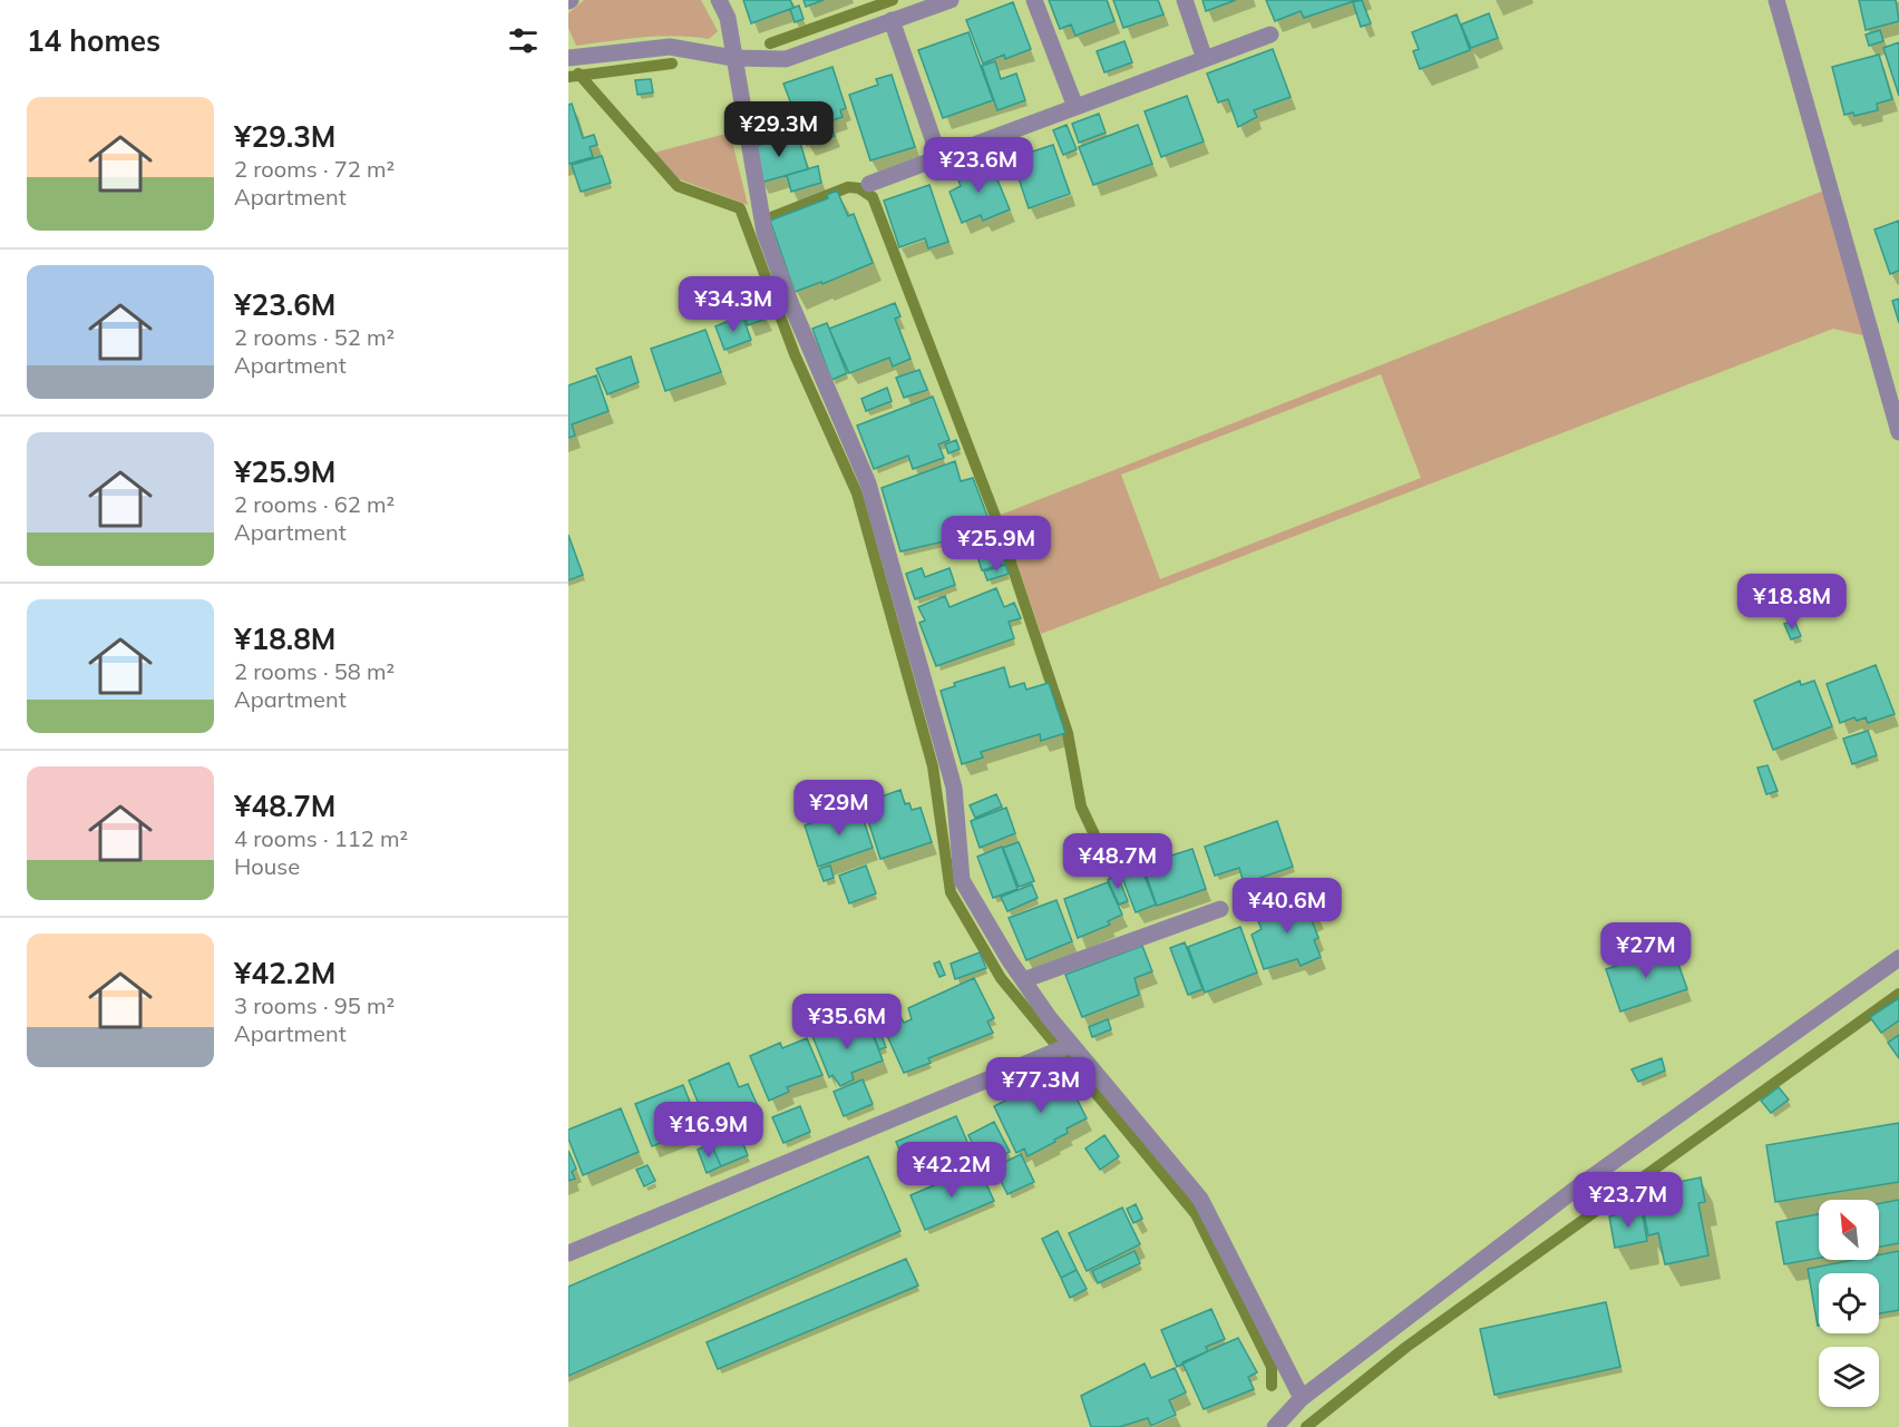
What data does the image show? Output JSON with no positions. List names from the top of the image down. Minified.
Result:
{"north":"top left","page":{"heading":"14 homes","list":[{"name":"¥29.3M","note":"2 rooms · 72 m² · Apartment"},{"name":"¥23.6M","note":"2 rooms · 52 m² · Apartment"},{"name":"¥25.9M","note":"2 rooms · 62 m² · Apartment"},{"name":"¥18.8M","note":"2 rooms · 58 m² · Apartment"},{"name":"¥48.7M","note":"4 rooms · 112 m² · House"},{"name":"¥42.2M","note":"3 rooms · 95 m² · Apartment"}],"price":["¥29.3M","¥23.6M","¥34.3M","¥25.9M","¥18.8M","¥29M","¥48.7M","¥40.6M","¥27M","¥35.6M","¥77.3M","¥16.9M","¥42.2M","¥23.7M"]}}
